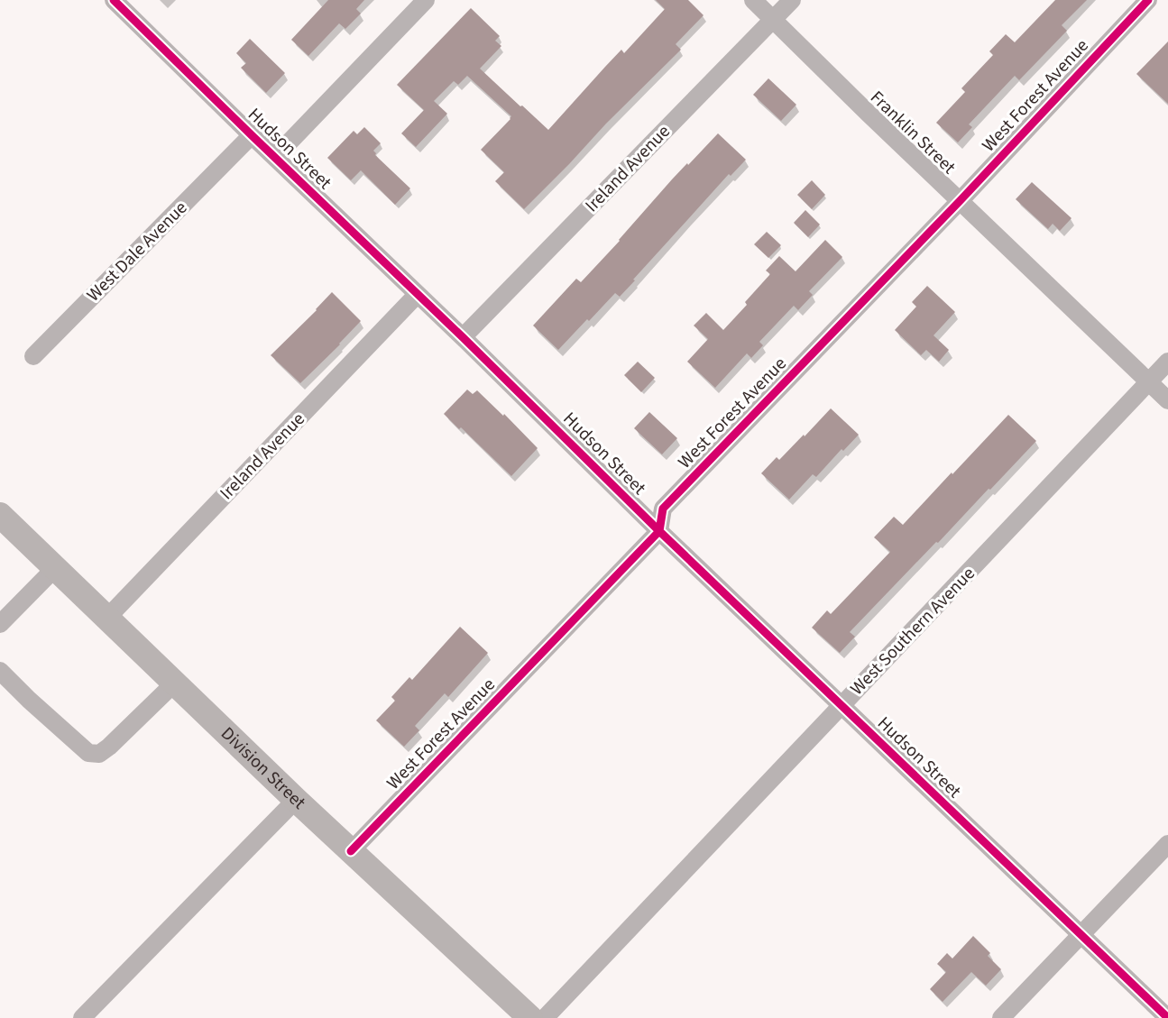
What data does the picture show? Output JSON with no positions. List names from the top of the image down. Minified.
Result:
{"streets":{"street":["West Forest Avenue","Franklin Street","Hudson Street","Ireland Avenue","West Dale Avenue","West Southern Avenue","Division Street"]},"crossings":[["West Forest Avenue","Franklin Street"],["West Forest Avenue","Hudson Street"],["West Forest Avenue","Division Street"],["Franklin Street","Ireland Avenue"],["Franklin Street","West Southern Avenue"],["Hudson Street","Ireland Avenue"],["Hudson Street","West Dale Avenue"],["Hudson Street","West Southern Avenue"],["Ireland Avenue","Division Street"]]}
